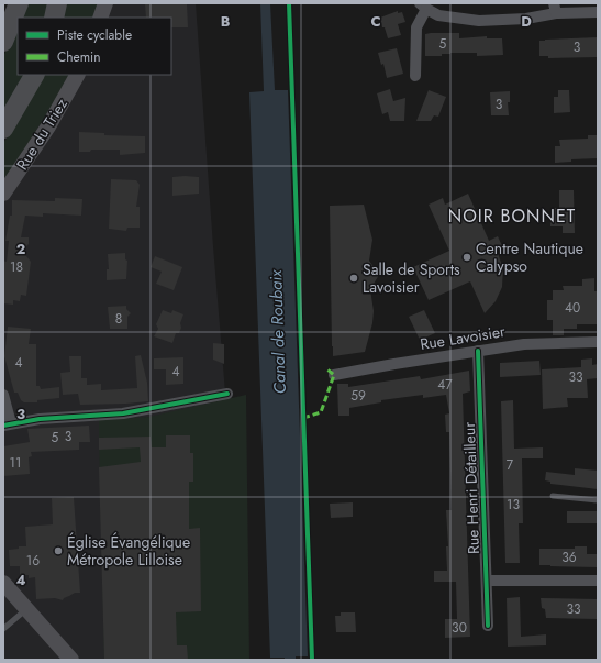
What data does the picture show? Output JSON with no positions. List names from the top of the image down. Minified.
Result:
{"streets":{"street":["Rue du Triez","Rue Lavoisier","Rue Henri Détailleur"]},"crossings":[["Rue Lavoisier","Rue Henri Détailleur"]],"districts":["NOIR BONNET"],"water":["Canal de Roubaix"],"places":["Centre Nautique Calypso","Salle de Sports Lavoisier","Église Évangélique Métropole Lilloise"],"house_numbers":["5","3","3","18","40","8","4","4","33","47","59","3","5","11","7","13","36","16","33","30"],"legend":["Piste cyclable","Chemin"],"grid":{"columns":["B","C","D"],"rows":["2","3","4"]}}
